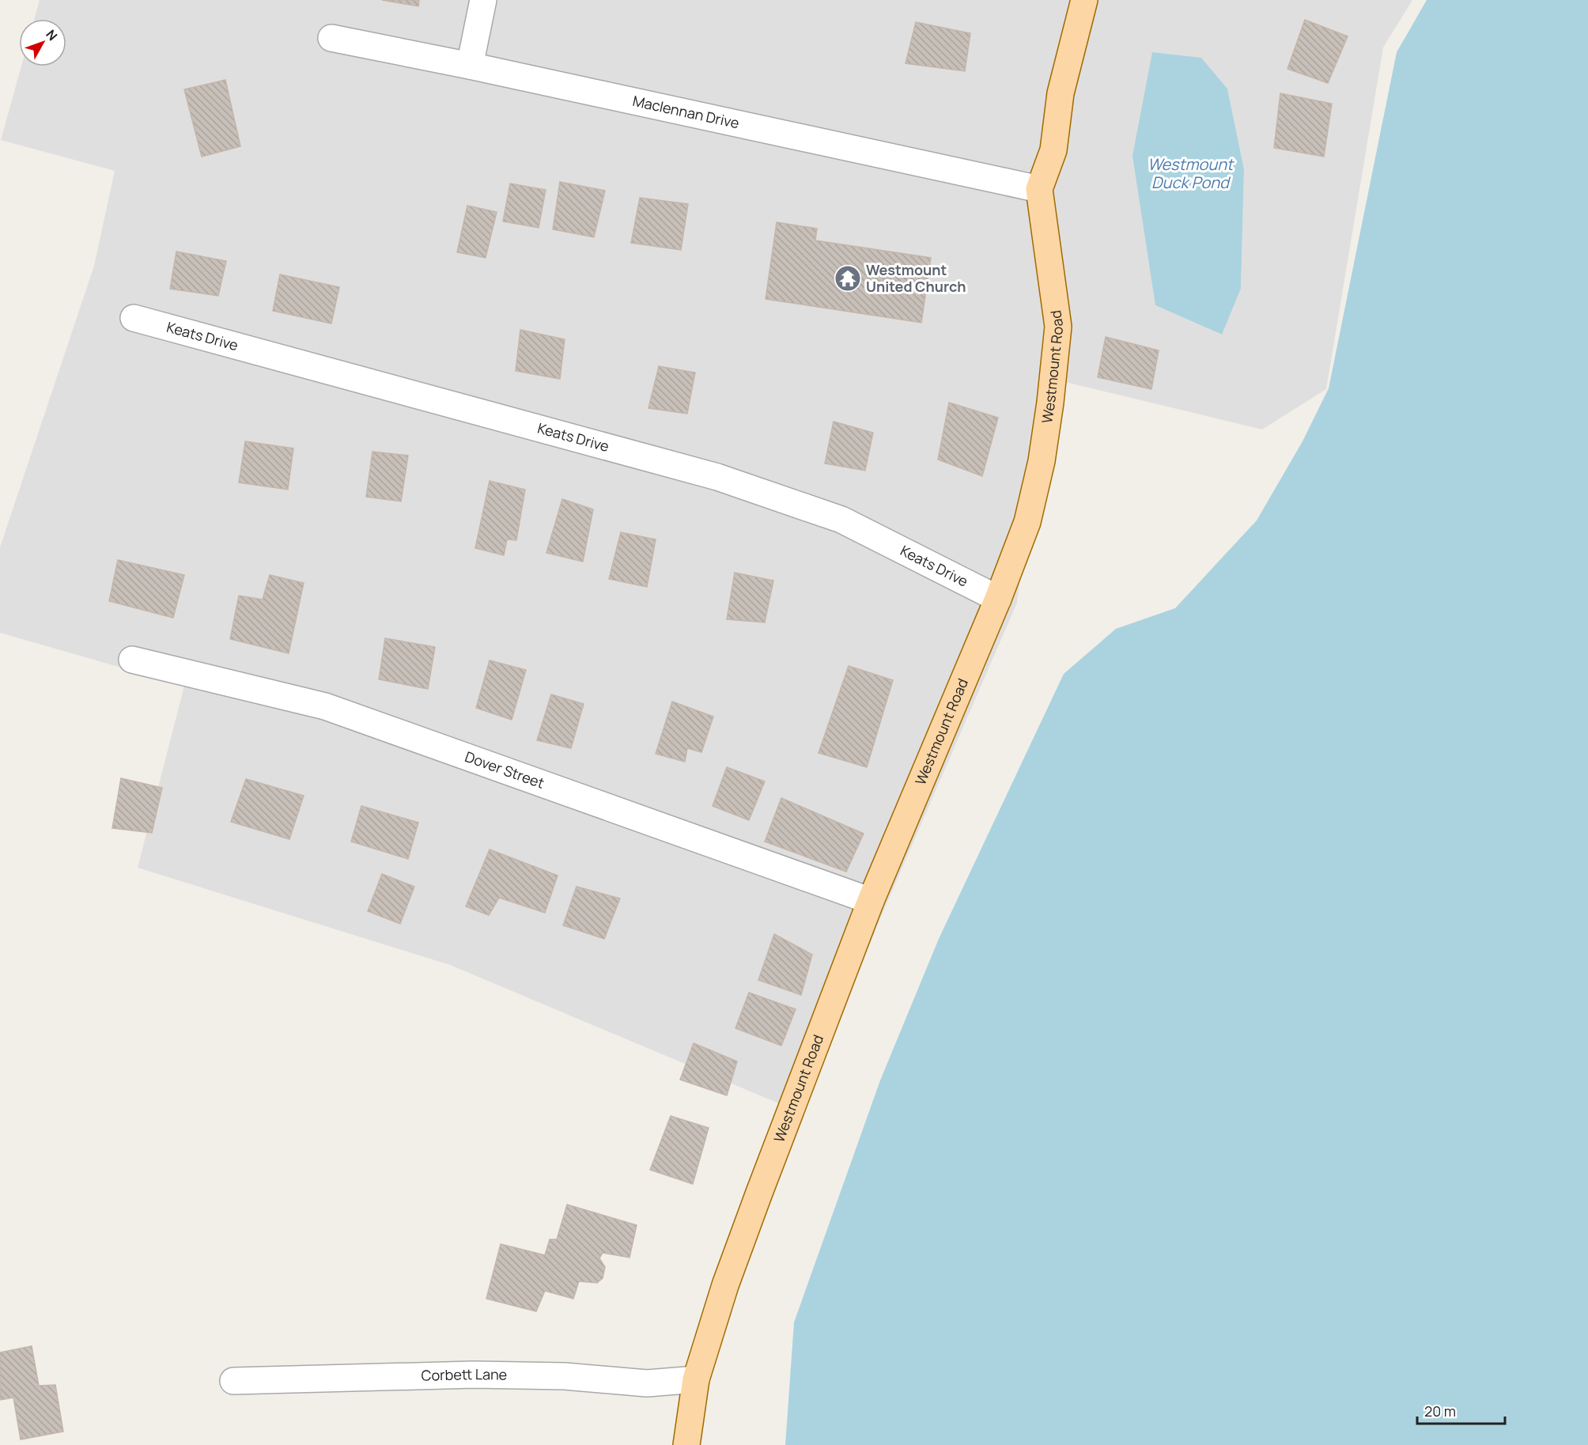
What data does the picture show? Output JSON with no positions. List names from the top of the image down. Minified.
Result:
{"streets":{"main road":["Westmount Road"],"street":["Maclennan Drive","Keats Drive","Dover Street","Corbett Lane"]},"crossings":[["Maclennan Drive","Westmount Road"],["Keats Drive","Westmount Road"],["Westmount Road","Dover Street"],["Westmount Road","Corbett Lane"]],"water":["Westmount Duck Pond"],"places":{"temple":["Westmount United Church"]},"scale_bar":"20 m","north":"top right"}
